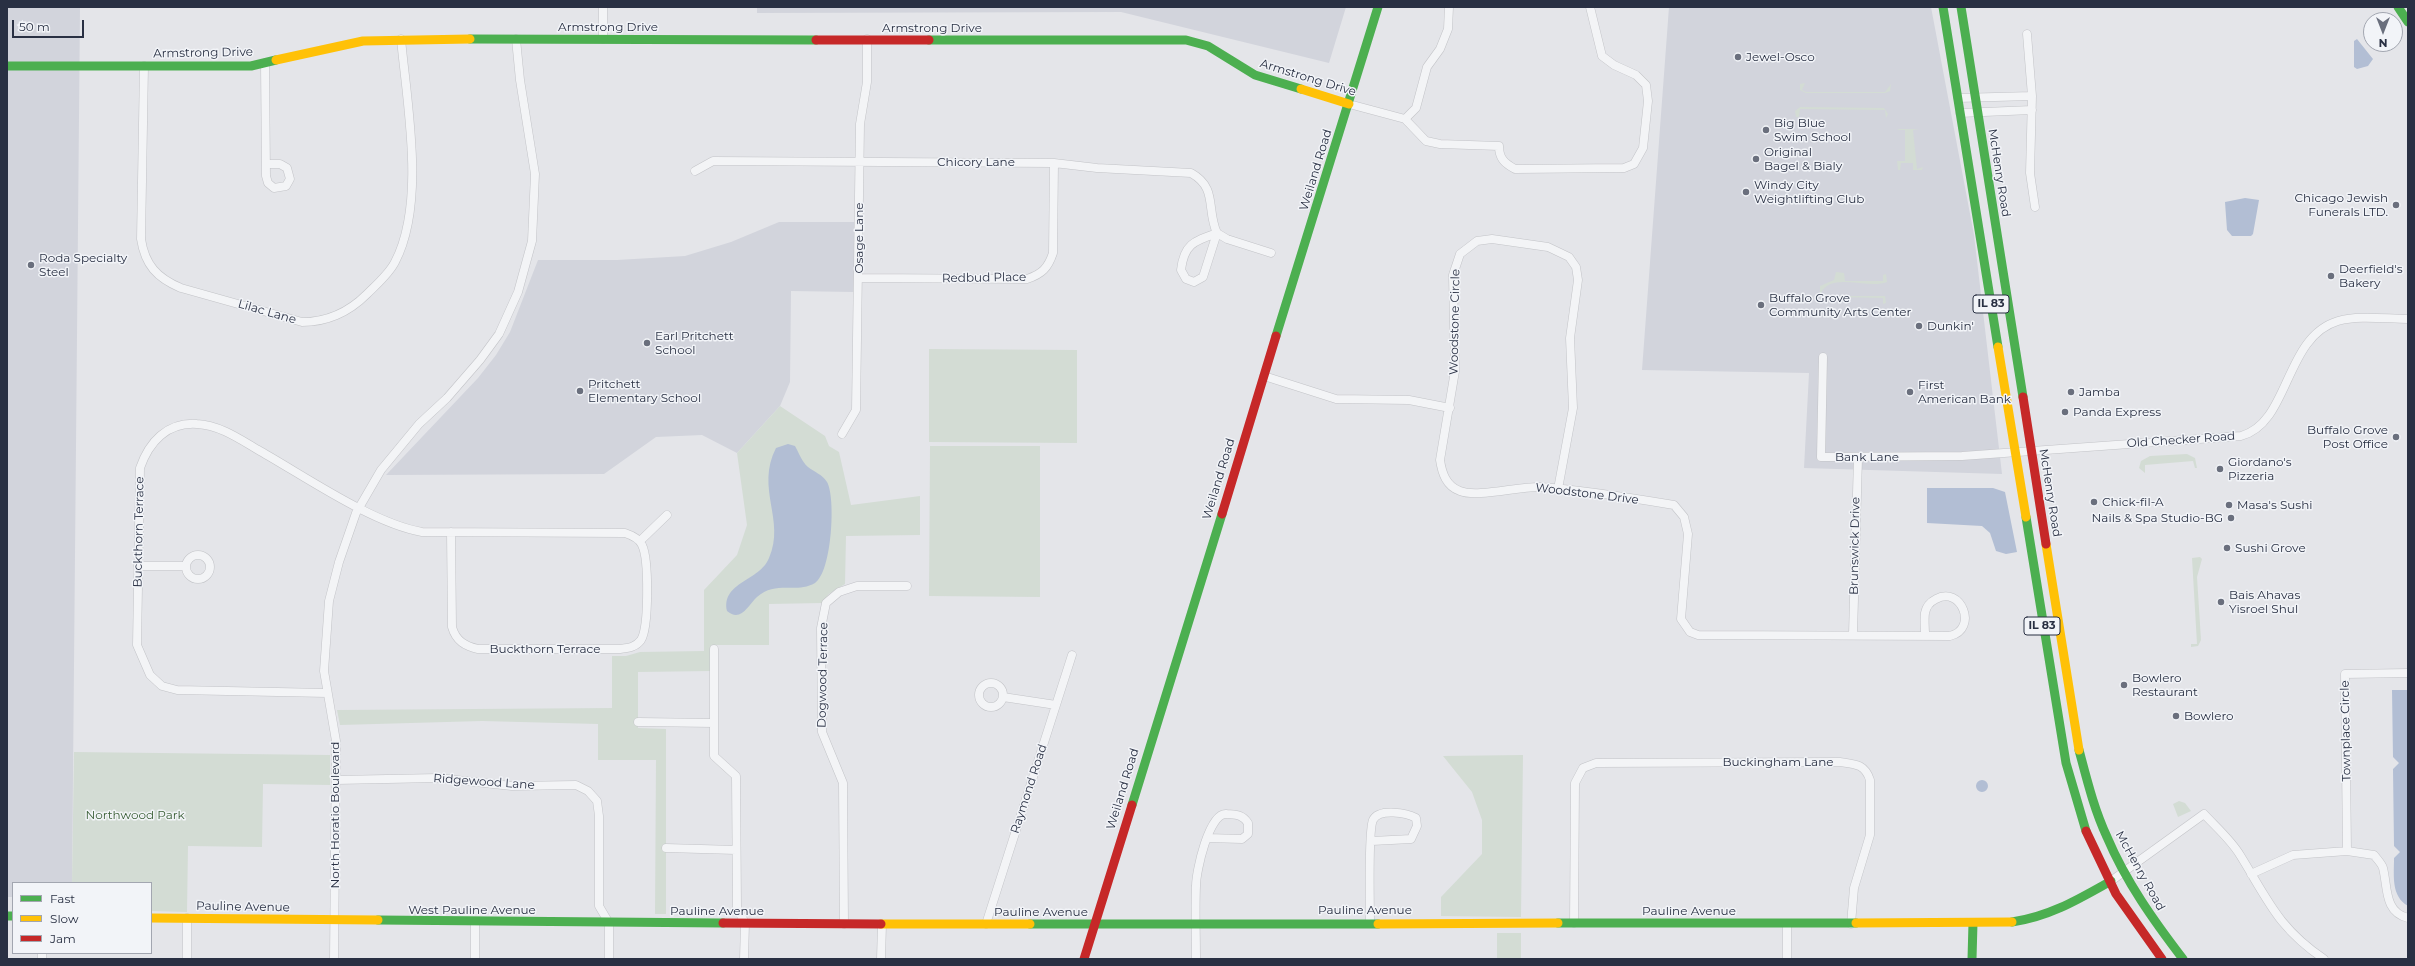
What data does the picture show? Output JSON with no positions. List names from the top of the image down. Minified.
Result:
{"streets":{"street":["Armstrong Drive","Chicory Lane","Weiland Road","McHenry Road","Osage Lane","Redbud Place","IL 83","Lilac Lane","Woodstone Circle","Old Checker Road","Bank Lane","Woodstone Drive","Buckthorn Terrace","Brunswick Drive","Dogwood Terrace","Townplace Circle","Buckingham Lane","Ridgewood Lane","Raymond Road","North Horatio Boulevard","Pauline Avenue","West Pauline Avenue"]},"crossings":[["Armstrong Drive","Weiland Road"],["Armstrong Drive","Osage Lane"],["Armstrong Drive","Lilac Lane"],["Armstrong Drive","North Horatio Boulevard"],["Chicory Lane","Osage Lane"],["Chicory Lane","Redbud Place"],["Weiland Road","Pauline Avenue"],["McHenry Road","Old Checker Road"],["Osage Lane","Redbud Place"],["IL 83","Old Checker Road"],["IL 83","Bank Lane"],["IL 83","Pauline Avenue"],["Woodstone Circle","Woodstone Drive"],["Old Checker Road","Bank Lane"],["Bank Lane","Brunswick Drive"],["Woodstone Drive","Brunswick Drive"],["Buckthorn Terrace","North Horatio Boulevard"],["Dogwood Terrace","Pauline Avenue"],["Buckingham Lane","Pauline Avenue"],["Ridgewood Lane","North Horatio Boulevard"],["Ridgewood Lane","Pauline Avenue"],["Ridgewood Lane","West Pauline Avenue"],["Raymond Road","Pauline Avenue"],["North Horatio Boulevard","Pauline Avenue"],["North Horatio Boulevard","West Pauline Avenue"],["Pauline Avenue","West Pauline Avenue"]],"parks":["Northwood Park"],"places":["Jewel-Osco","Big Blue Swim School","Original Bagel & Bialy","Windy City Weightlifting Club","Chicago Jewish Funerals LTD.","Roda Specialty Steel","Deerfield's Bakery","Buffalo Grove Community Arts Center","Dunkin'","Earl Pritchett School","Pritchett Elementary School","First American Bank","Jamba","Panda Express","Buffalo Grove Post Office","Giordano's Pizzeria","Chick-fil-A","Masa's Sushi","Nails & Spa Studio-BG","Sushi Grove","Bais Ahavas Yisroel Shul","Bowlero Restaurant","Bowlero"],"legend":["Fast","Slow","Jam"],"scale_bar":"50 m","north":"bottom"}
